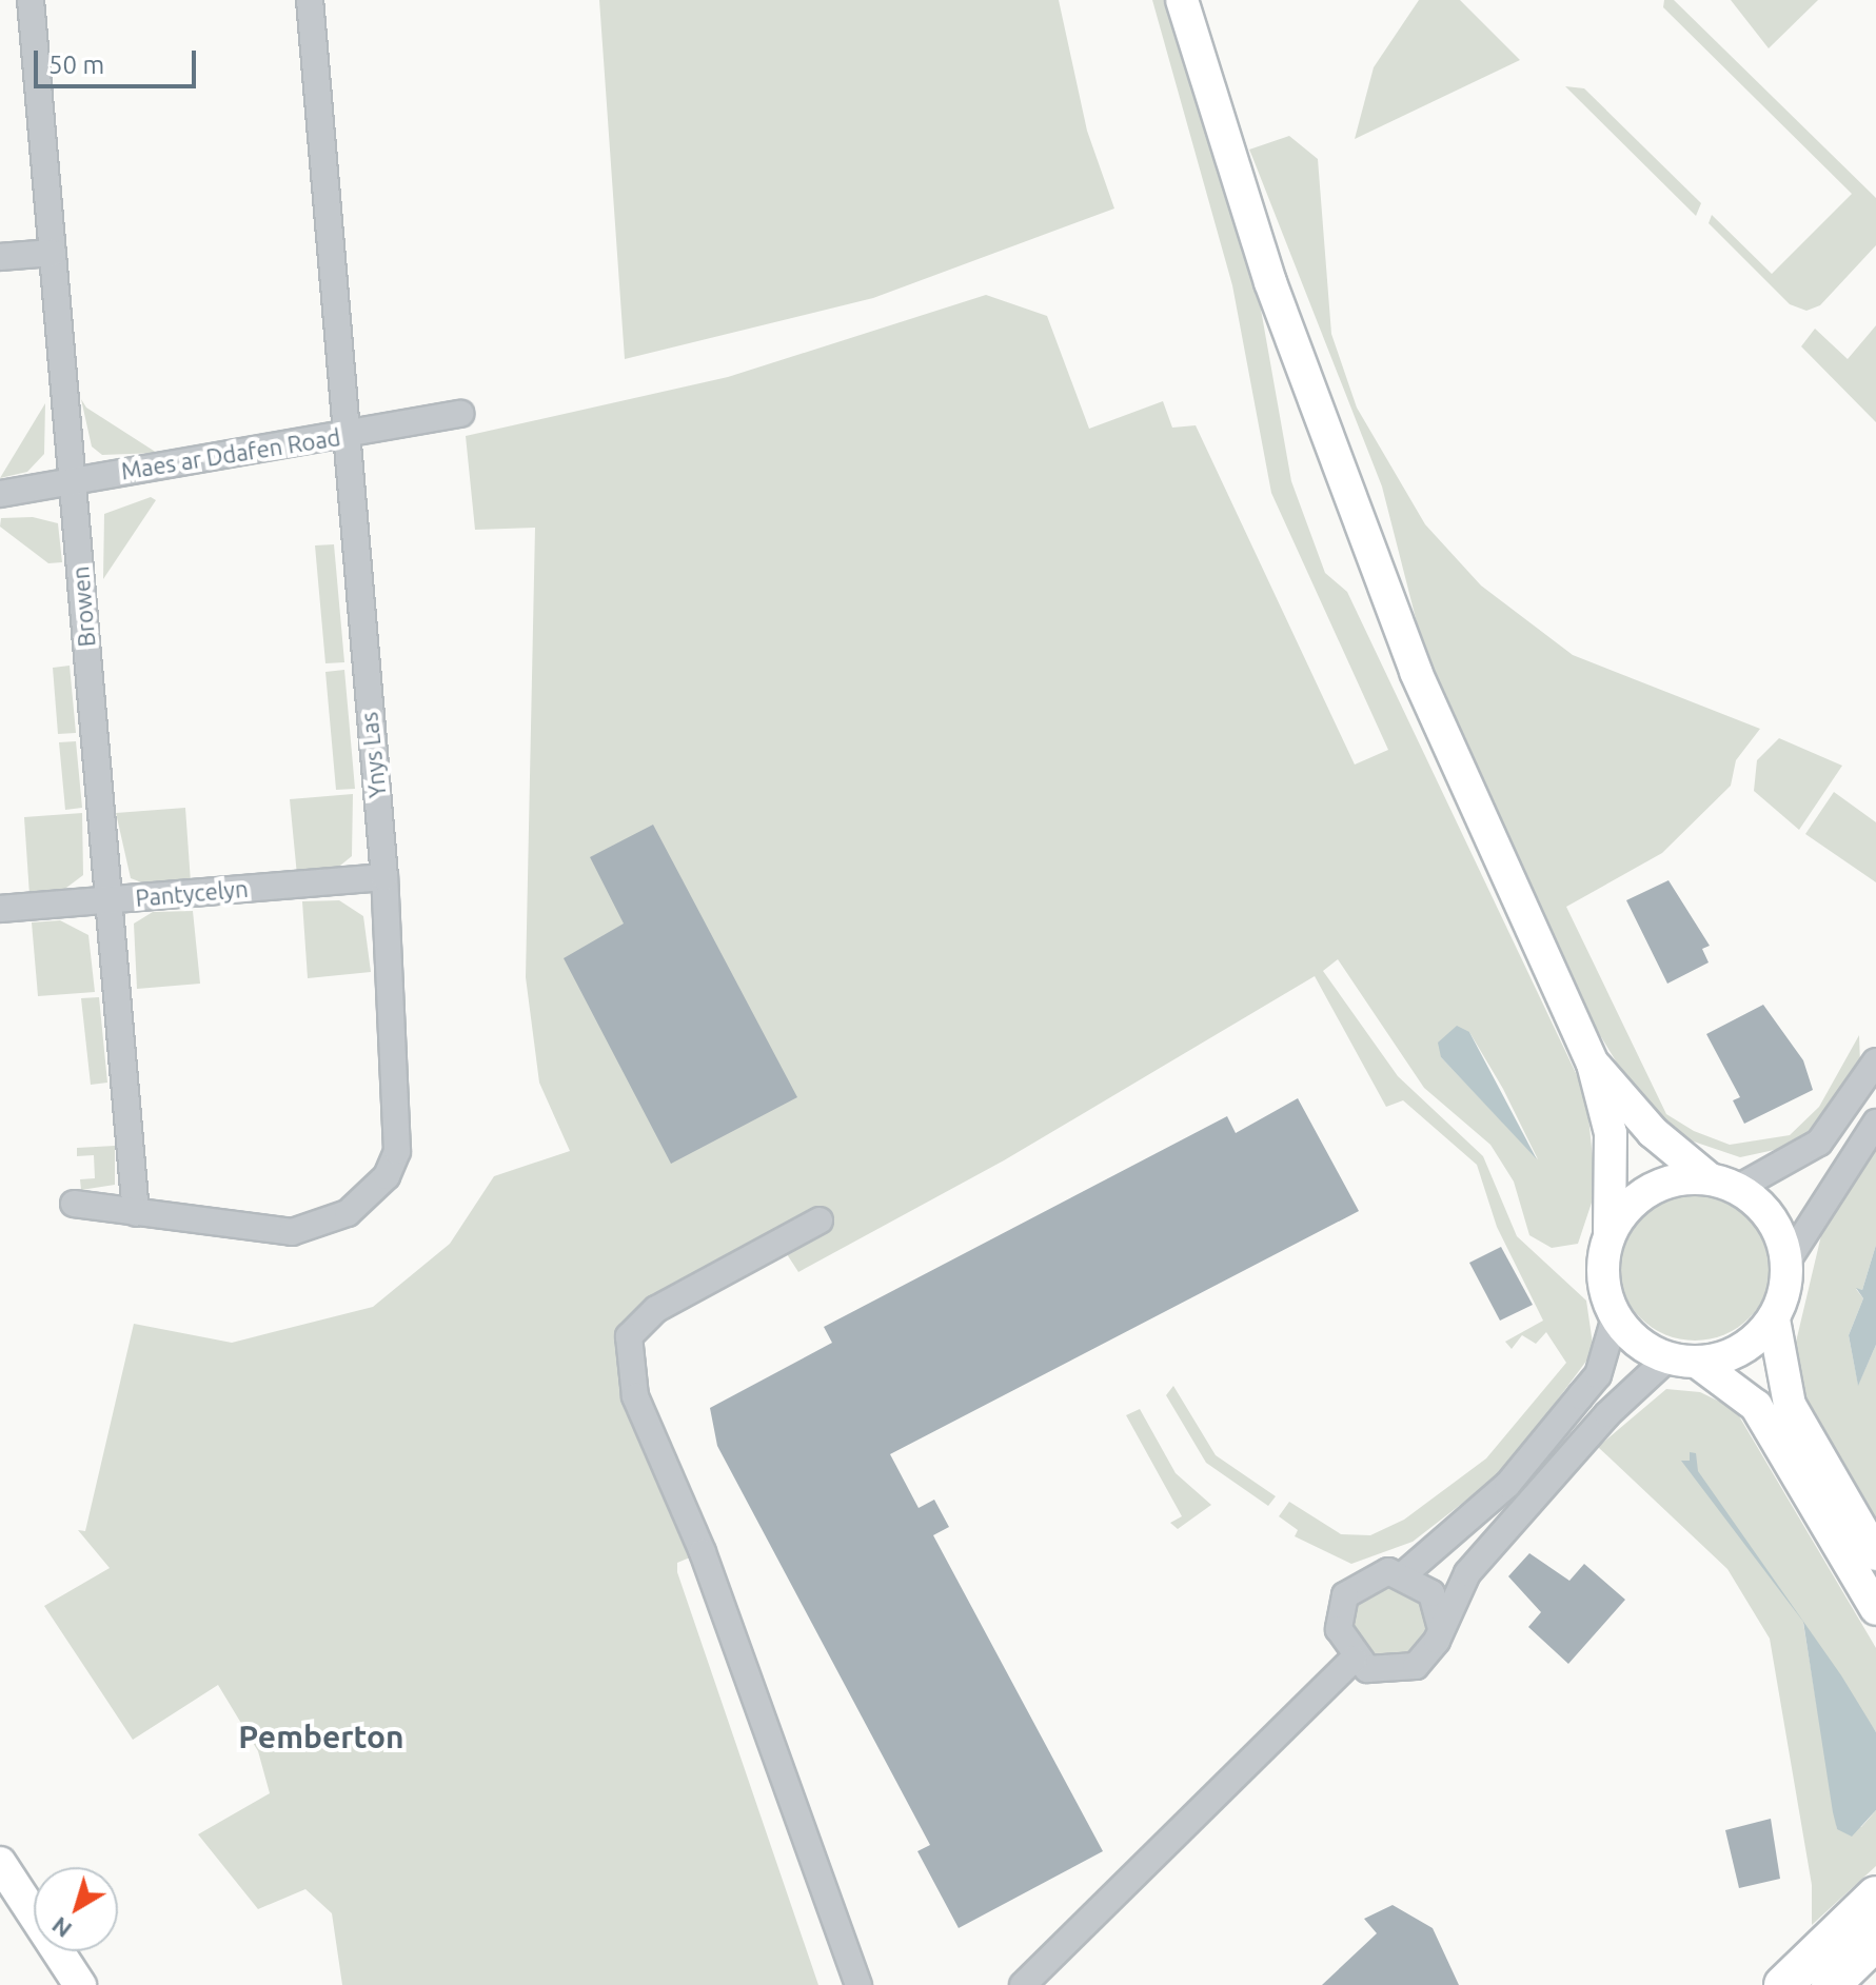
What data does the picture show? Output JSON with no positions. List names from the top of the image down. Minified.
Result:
{"streets":{"street":["Maes ar Ddafen Road","Browen","Ynys Las","Pantycelyn"]},"crossings":[["Maes ar Ddafen Road","Browen"],["Maes ar Ddafen Road","Ynys Las"],["Browen","Ynys Las"],["Browen","Pantycelyn"],["Ynys Las","Pantycelyn"]],"districts":["Pemberton"],"scale_bar":"50 m","north":"bottom left"}
